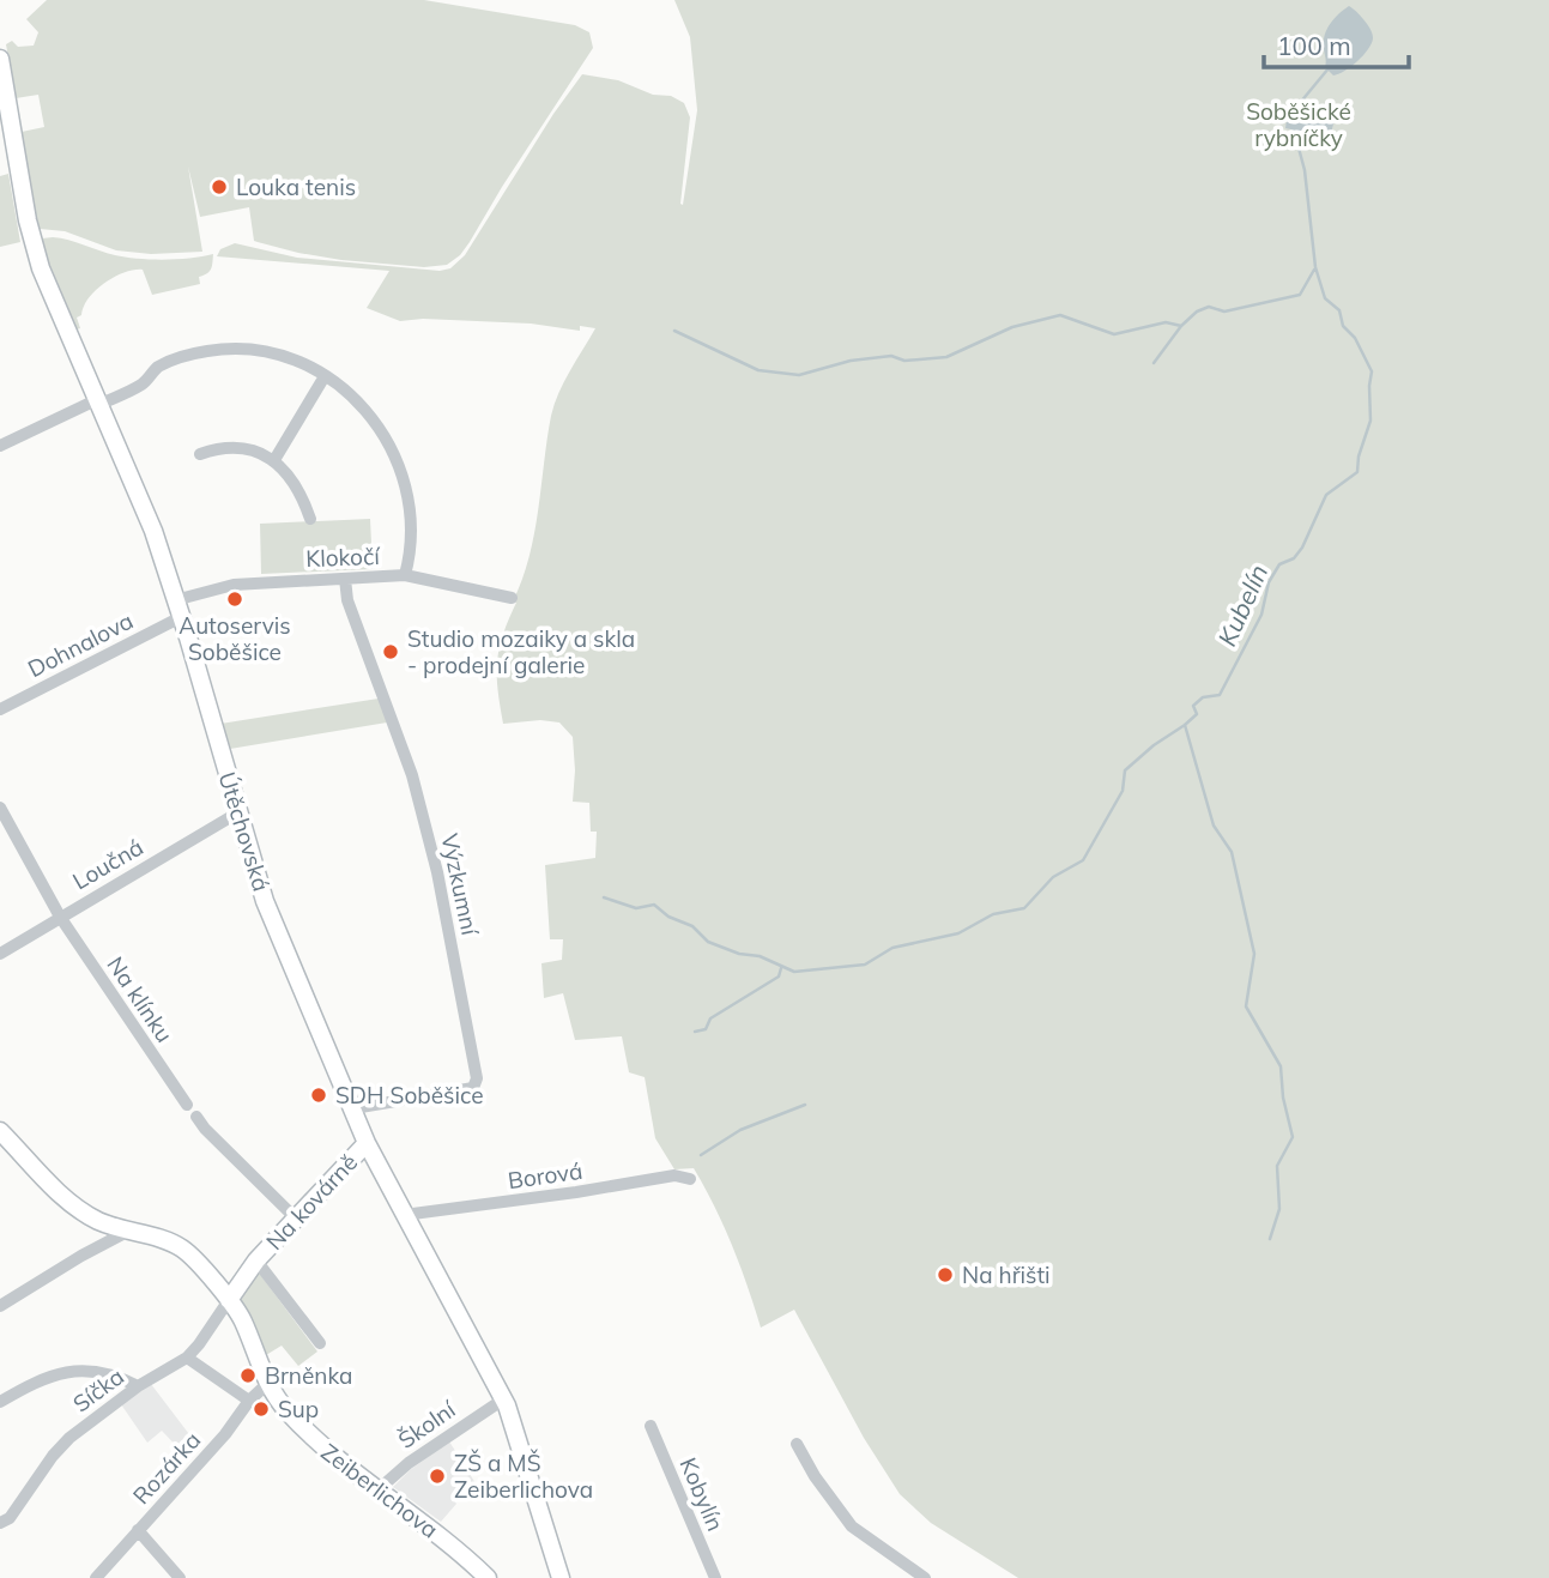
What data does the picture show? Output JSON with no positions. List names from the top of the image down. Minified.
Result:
{"streets":{"street":["Klokočí","Dohnalova","Útěchovská","Loučná","Výzkumní","Na klínku","Borová","Na kovárně","Síčka","Školní","Rozárka","Zeiberlichova","Kobylín"]},"crossings":[["Klokočí","Dohnalova"],["Klokočí","Útěchovská"],["Klokočí","Výzkumní"],["Dohnalova","Útěchovská"],["Útěchovská","Loučná"],["Útěchovská","Výzkumní"],["Útěchovská","Borová"],["Útěchovská","Na kovárně"],["Útěchovská","Školní"],["Loučná","Na klínku"],["Na kovárně","Síčka"],["Na kovárně","Zeiberlichova"],["Síčka","Zeiberlichova"],["Školní","Zeiberlichova"],["Rozárka","Zeiberlichova"]],"water":["Kubelín"],"parks":["Soběšické rybníčky"],"places":["Louka tenis","Autoservis Soběšice","Studio mozaiky a skla - prodejní galerie","SDH Soběšice","Na hřišti","Brněnka","Sup","ZŠ a MŠ Zeiberlichova"],"scale_bar":"100 m"}
